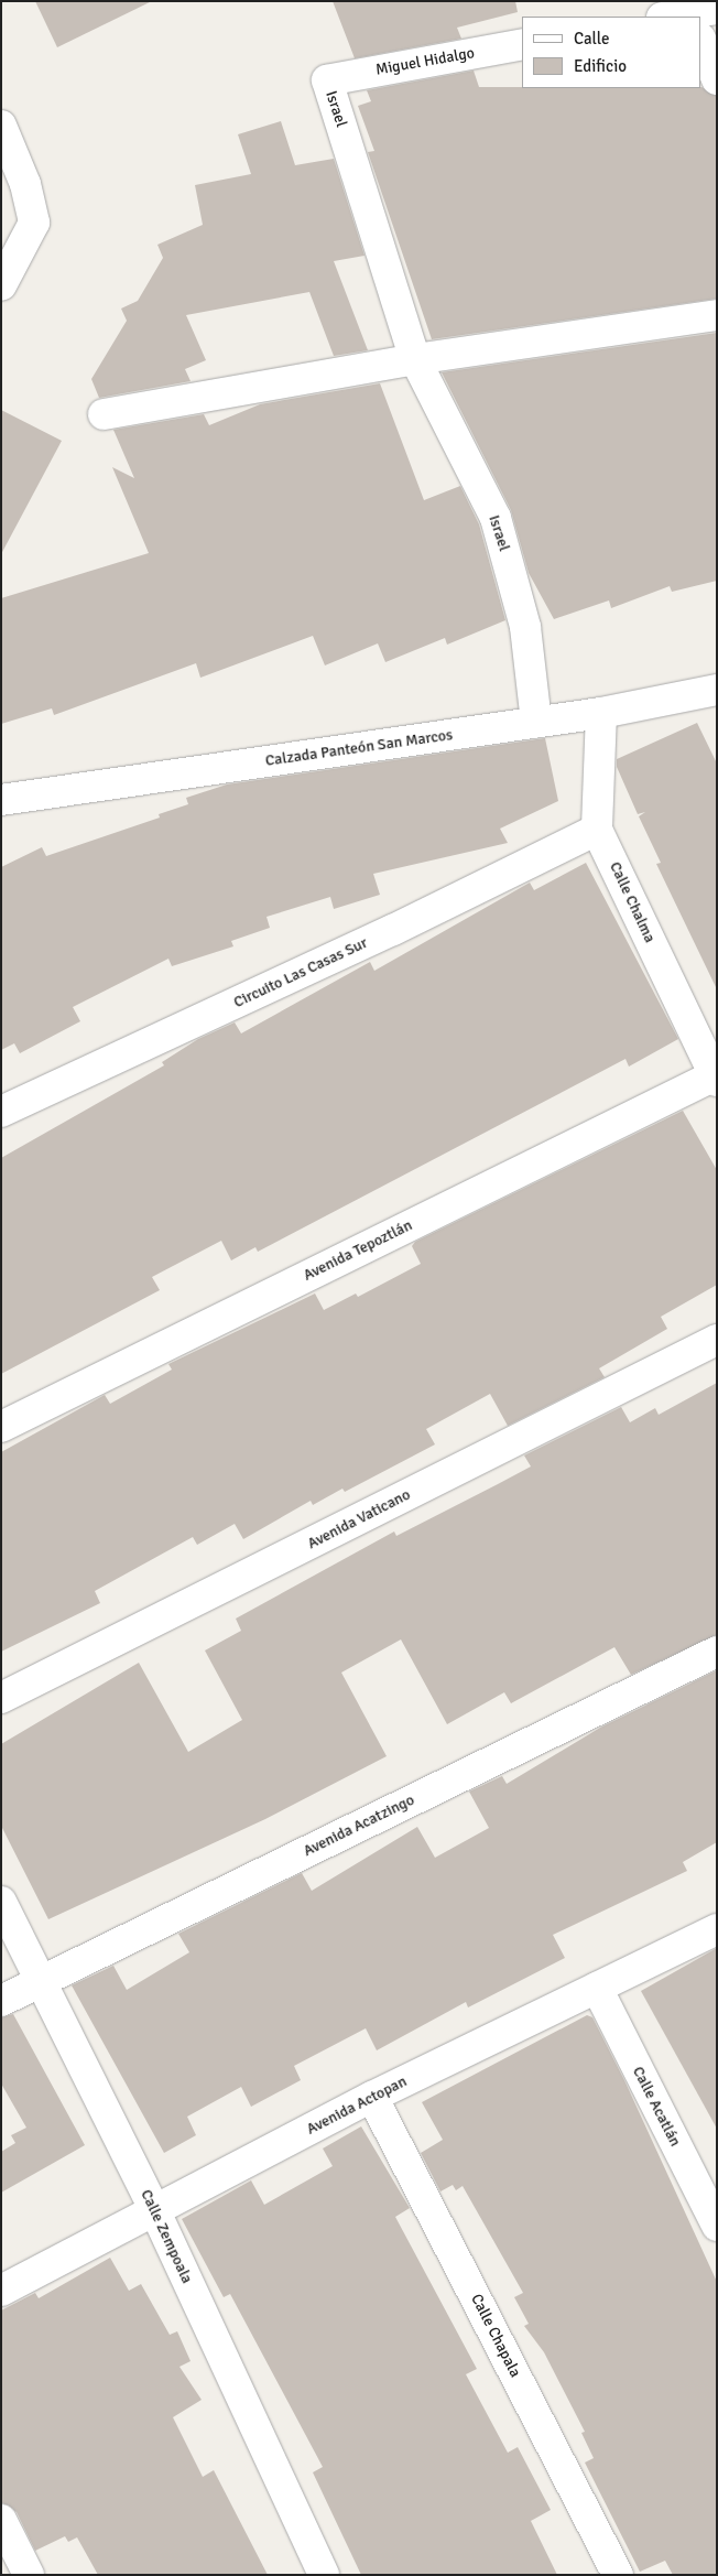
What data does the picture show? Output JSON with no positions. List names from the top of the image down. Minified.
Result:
{"streets":{"street":["Miguel Hidalgo","Israel","Calzada Panteón San Marcos","Calle Chalma","Circuito Las Casas Sur","Avenida Tepoztlán","Avenida Vaticano","Avenida Acatzingo","Avenida Actopan","Calle Acatlán","Calle Zempoala","Calle Chapala"]},"crossings":[["Miguel Hidalgo","Israel"],["Israel","Calzada Panteón San Marcos"],["Calzada Panteón San Marcos","Calle Chalma"],["Calle Chalma","Circuito Las Casas Sur"],["Calle Chalma","Avenida Tepoztlán"],["Avenida Acatzingo","Calle Zempoala"],["Avenida Actopan","Calle Acatlán"],["Avenida Actopan","Calle Zempoala"],["Avenida Actopan","Calle Chapala"]],"legend":["Calle","Edificio"]}
